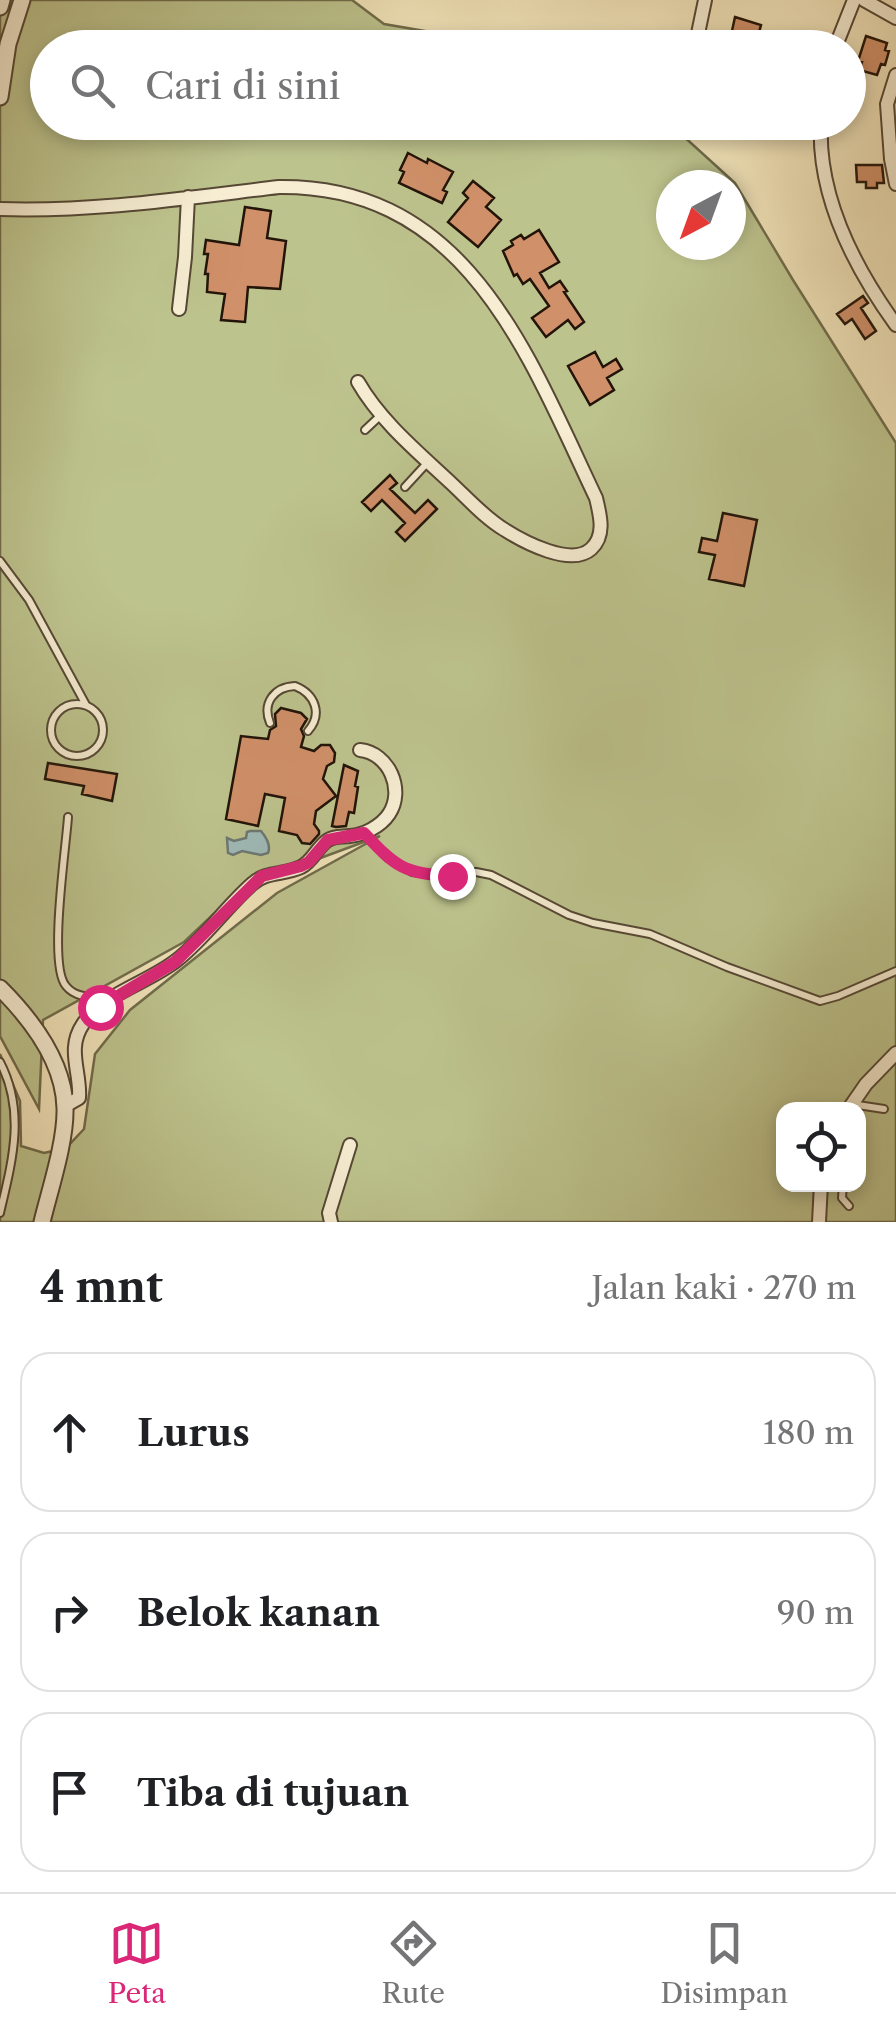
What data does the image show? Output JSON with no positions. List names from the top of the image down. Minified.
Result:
{"north":"bottom left","page":{"search":"Cari di sini","heading":["4 mnt","Jalan kaki · 270 m"],"list":[["Lurus","180 m"],["Belok kanan","90 m"],"Tiba di tujuan"],"nav":["Peta","Rute","Disimpan"]}}
